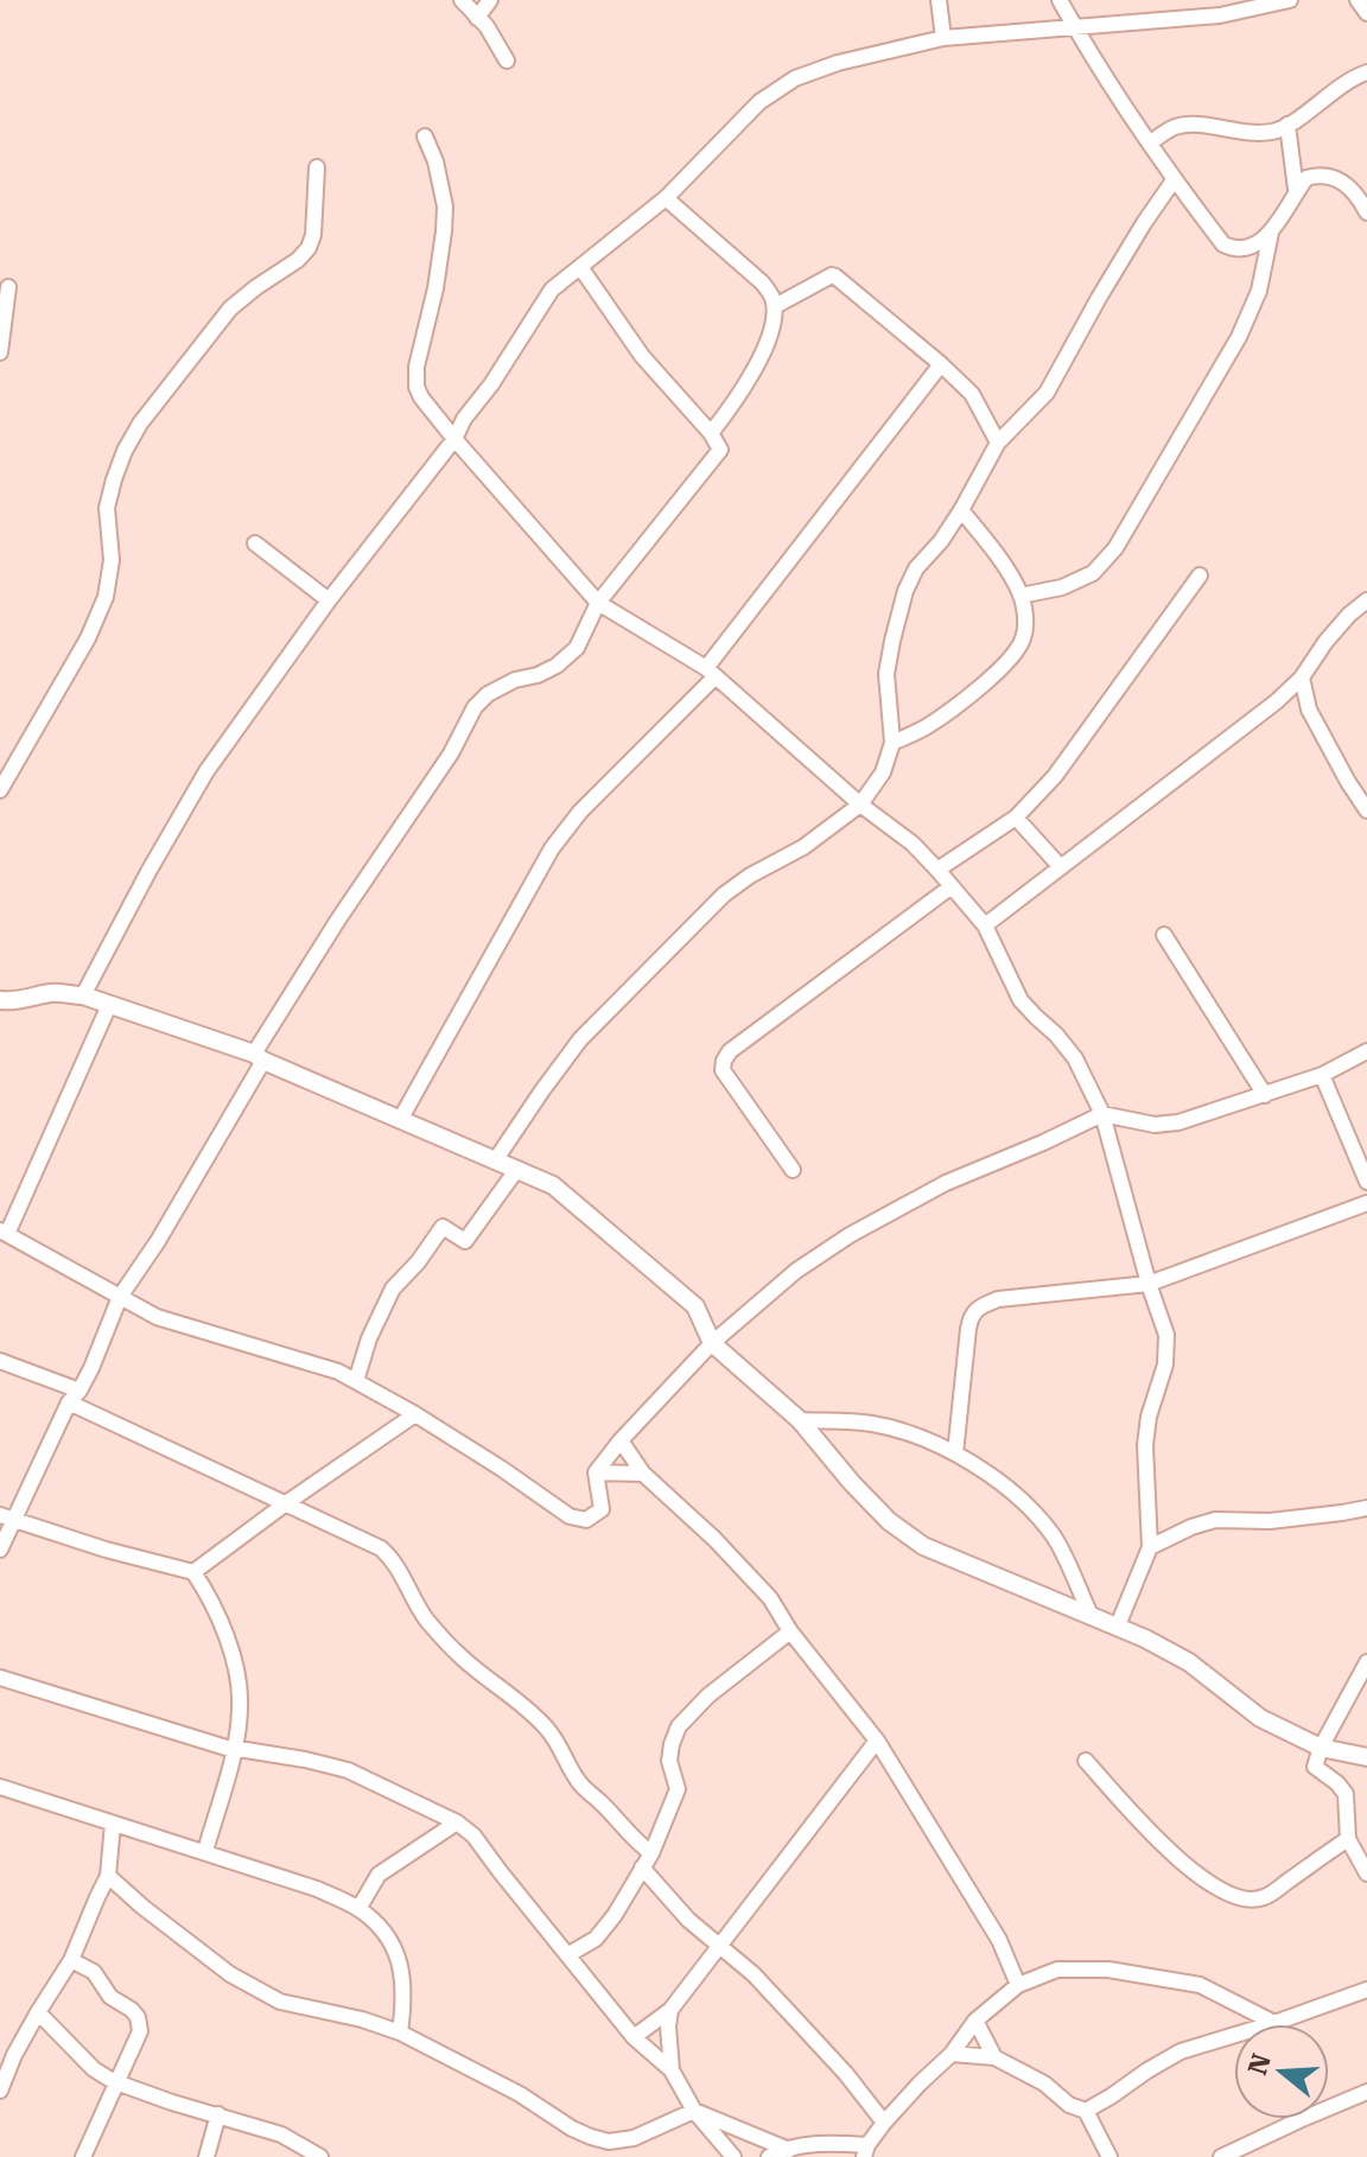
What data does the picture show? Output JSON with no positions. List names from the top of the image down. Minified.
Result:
{"north":"left"}
